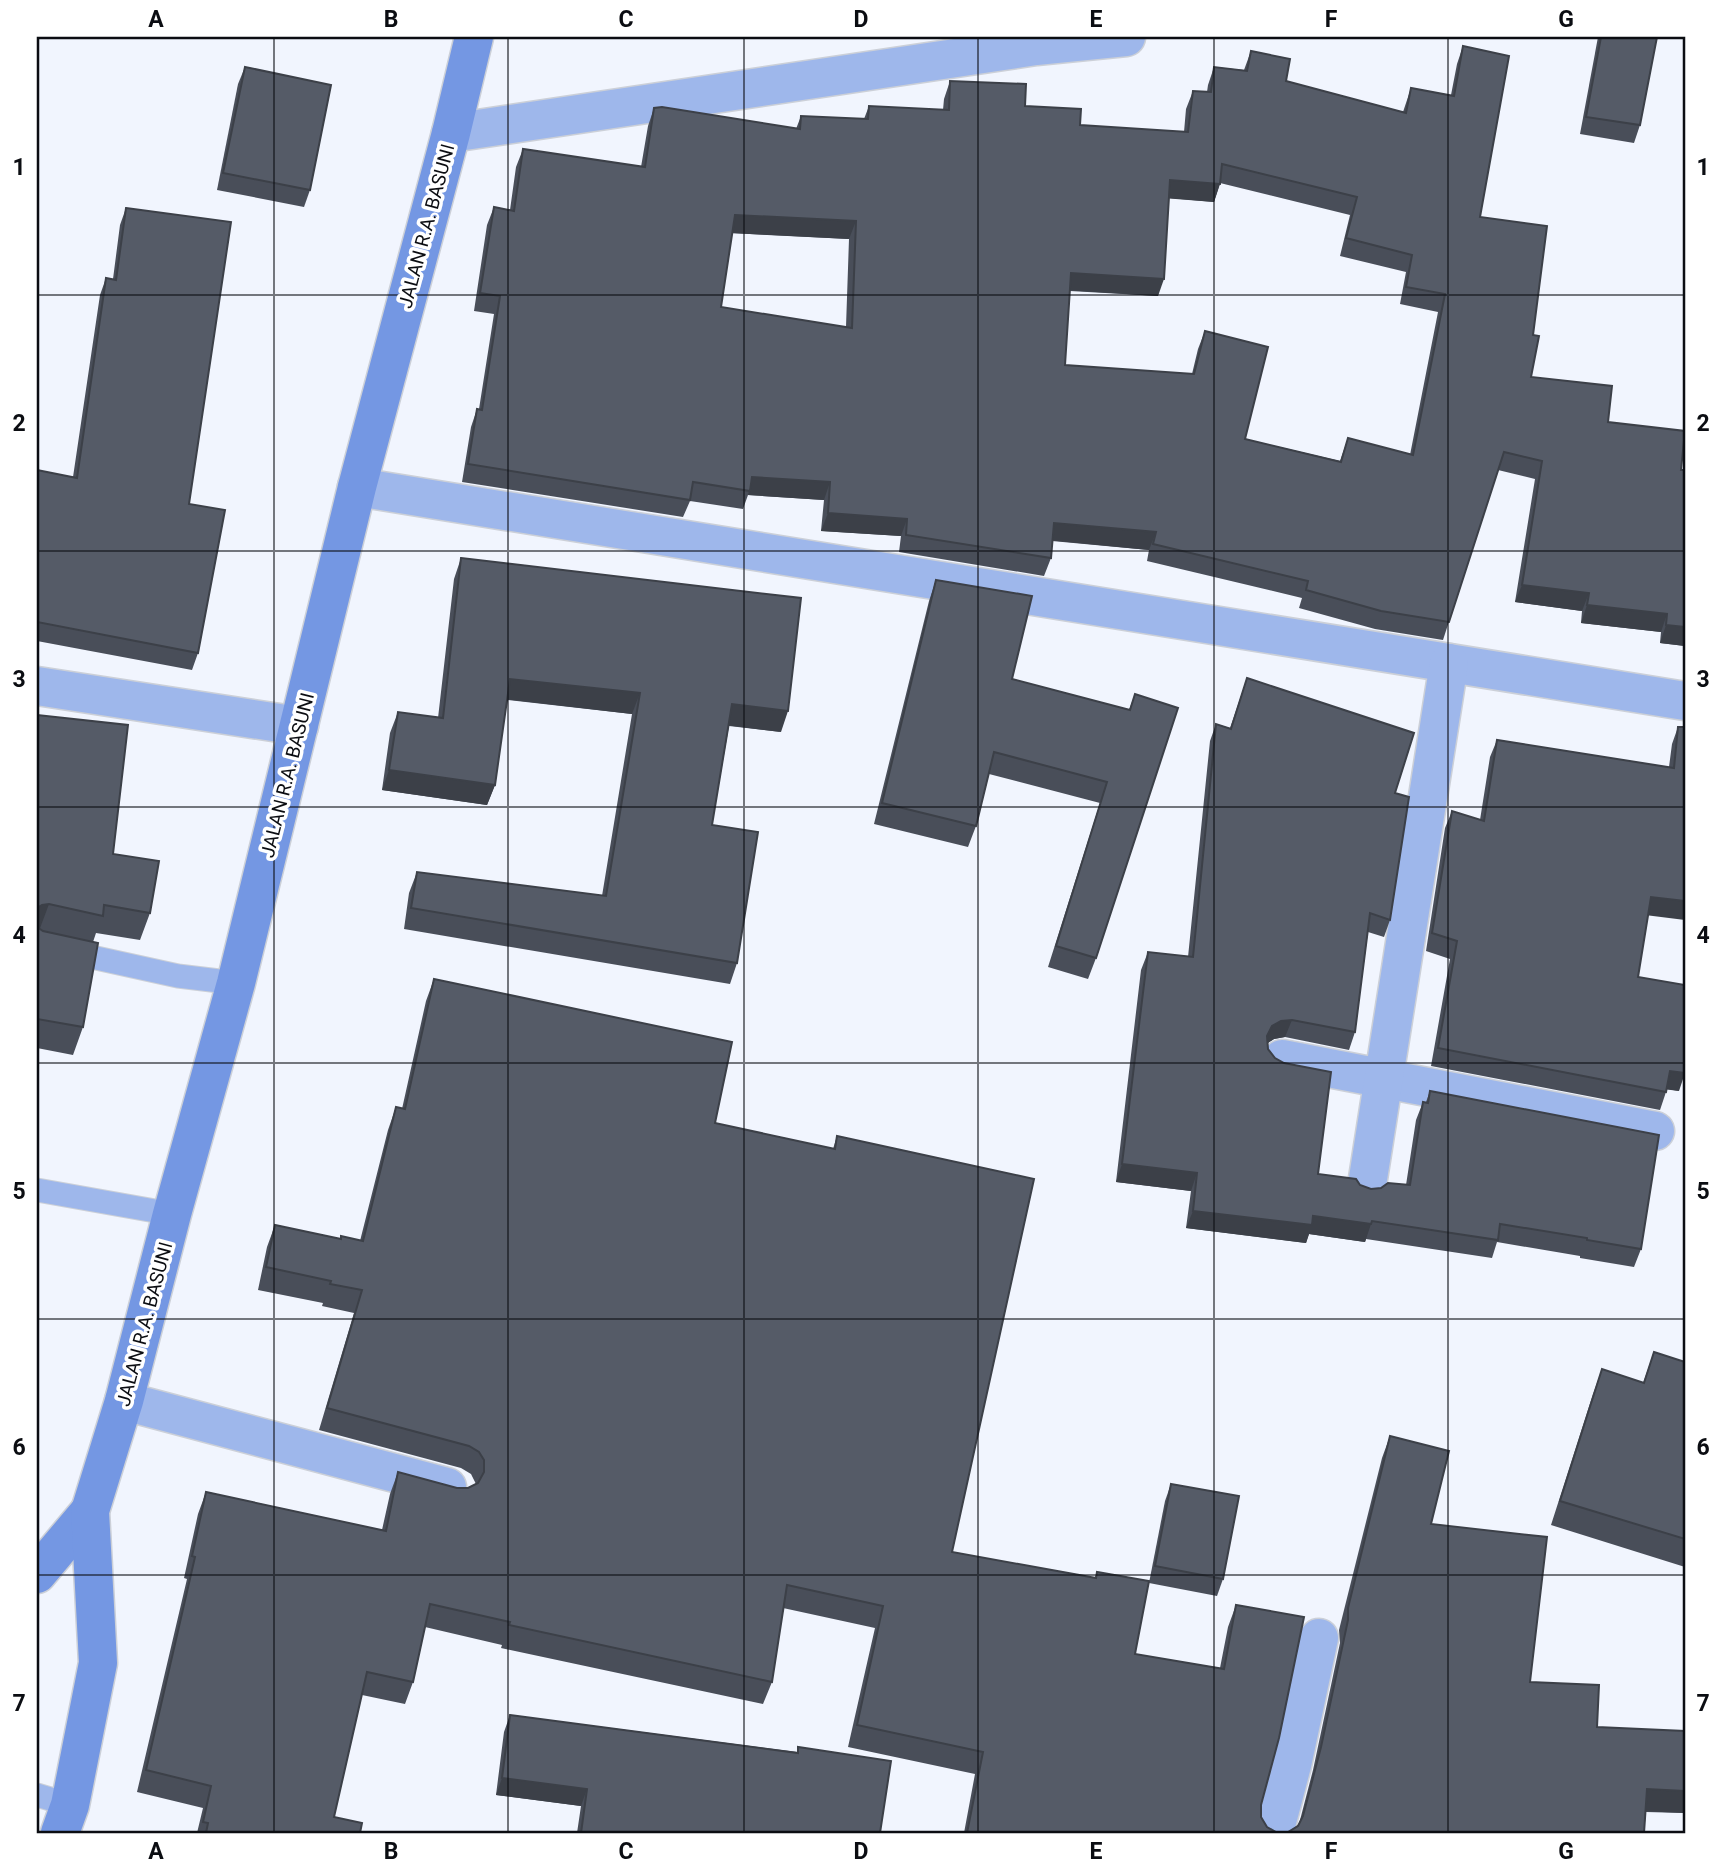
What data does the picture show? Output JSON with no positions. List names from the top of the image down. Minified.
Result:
{"streets":{"main road":["JALAN R.A. BASUNI"]},"grid":{"columns":["A","B","C","D","E","F","G"],"rows":["1","2","3","4","5","6","7"]}}
